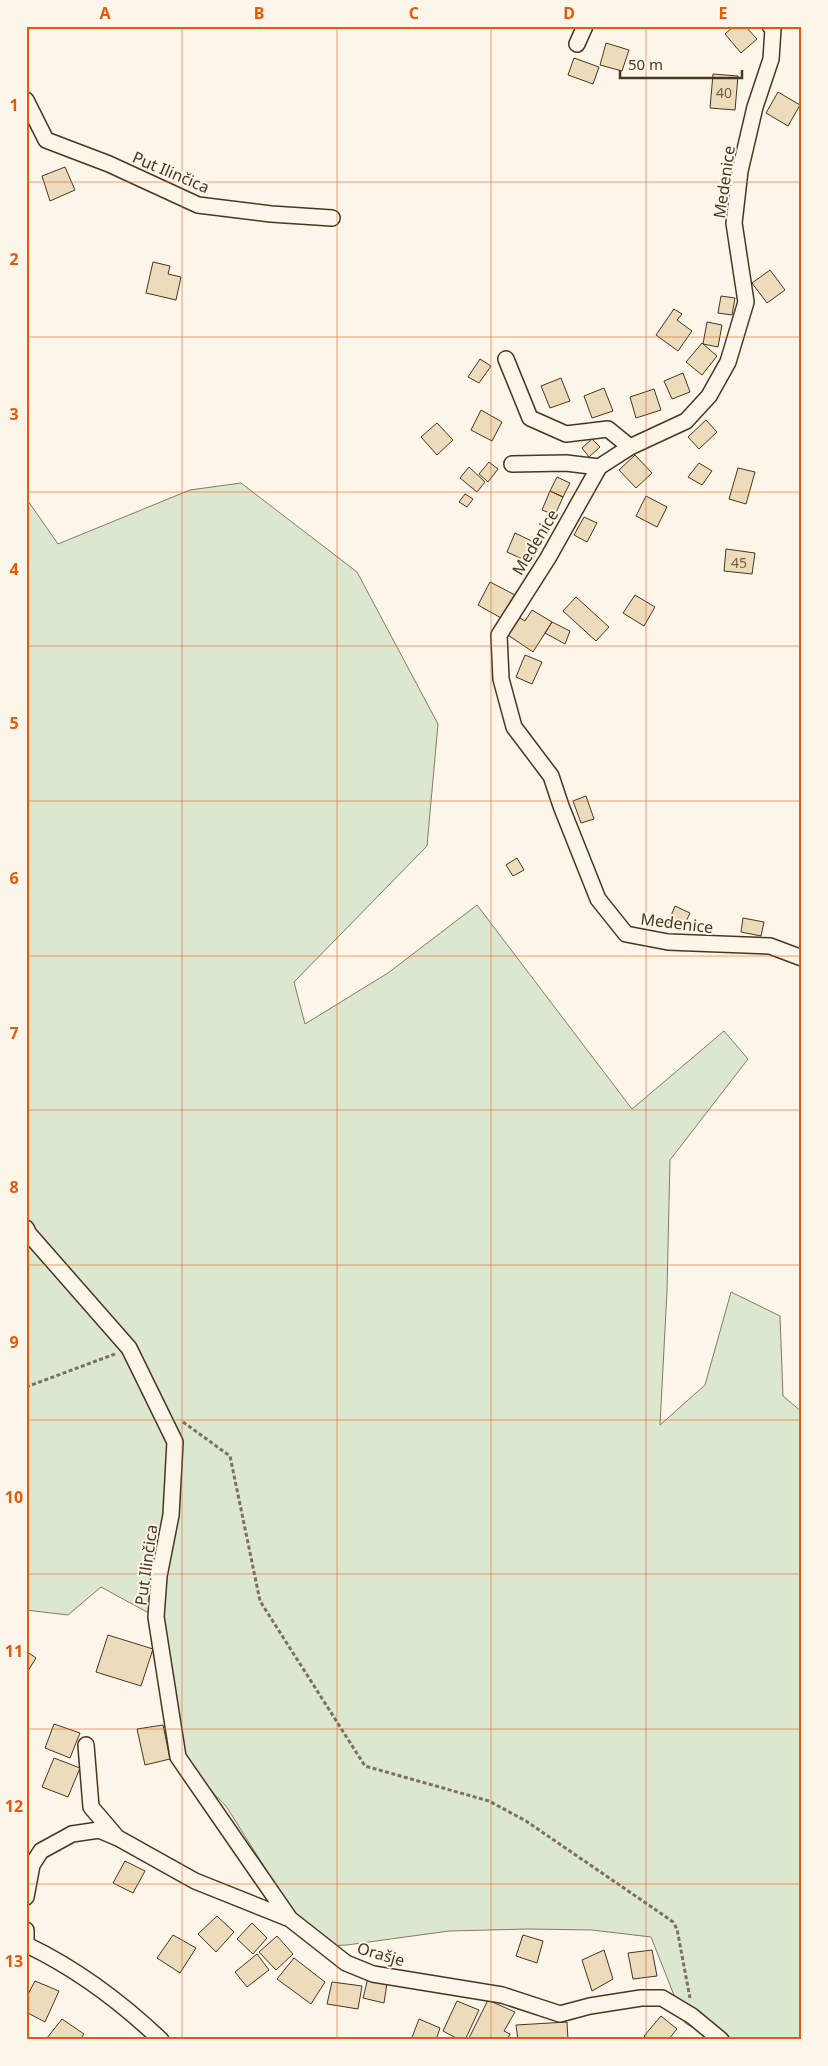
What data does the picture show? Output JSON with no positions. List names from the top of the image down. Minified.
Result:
{"streets":{"street":["Put Ilinčica","Medenice","Orašje"]},"crossings":[["Put Ilinčica","Orašje"]],"house_numbers":["40","45"],"scale_bar":"50 m","grid":{"columns":["A","B","C","D","E"],"rows":["1","2","3","4","5","6","7","8","9","10","11","12","13"]}}
